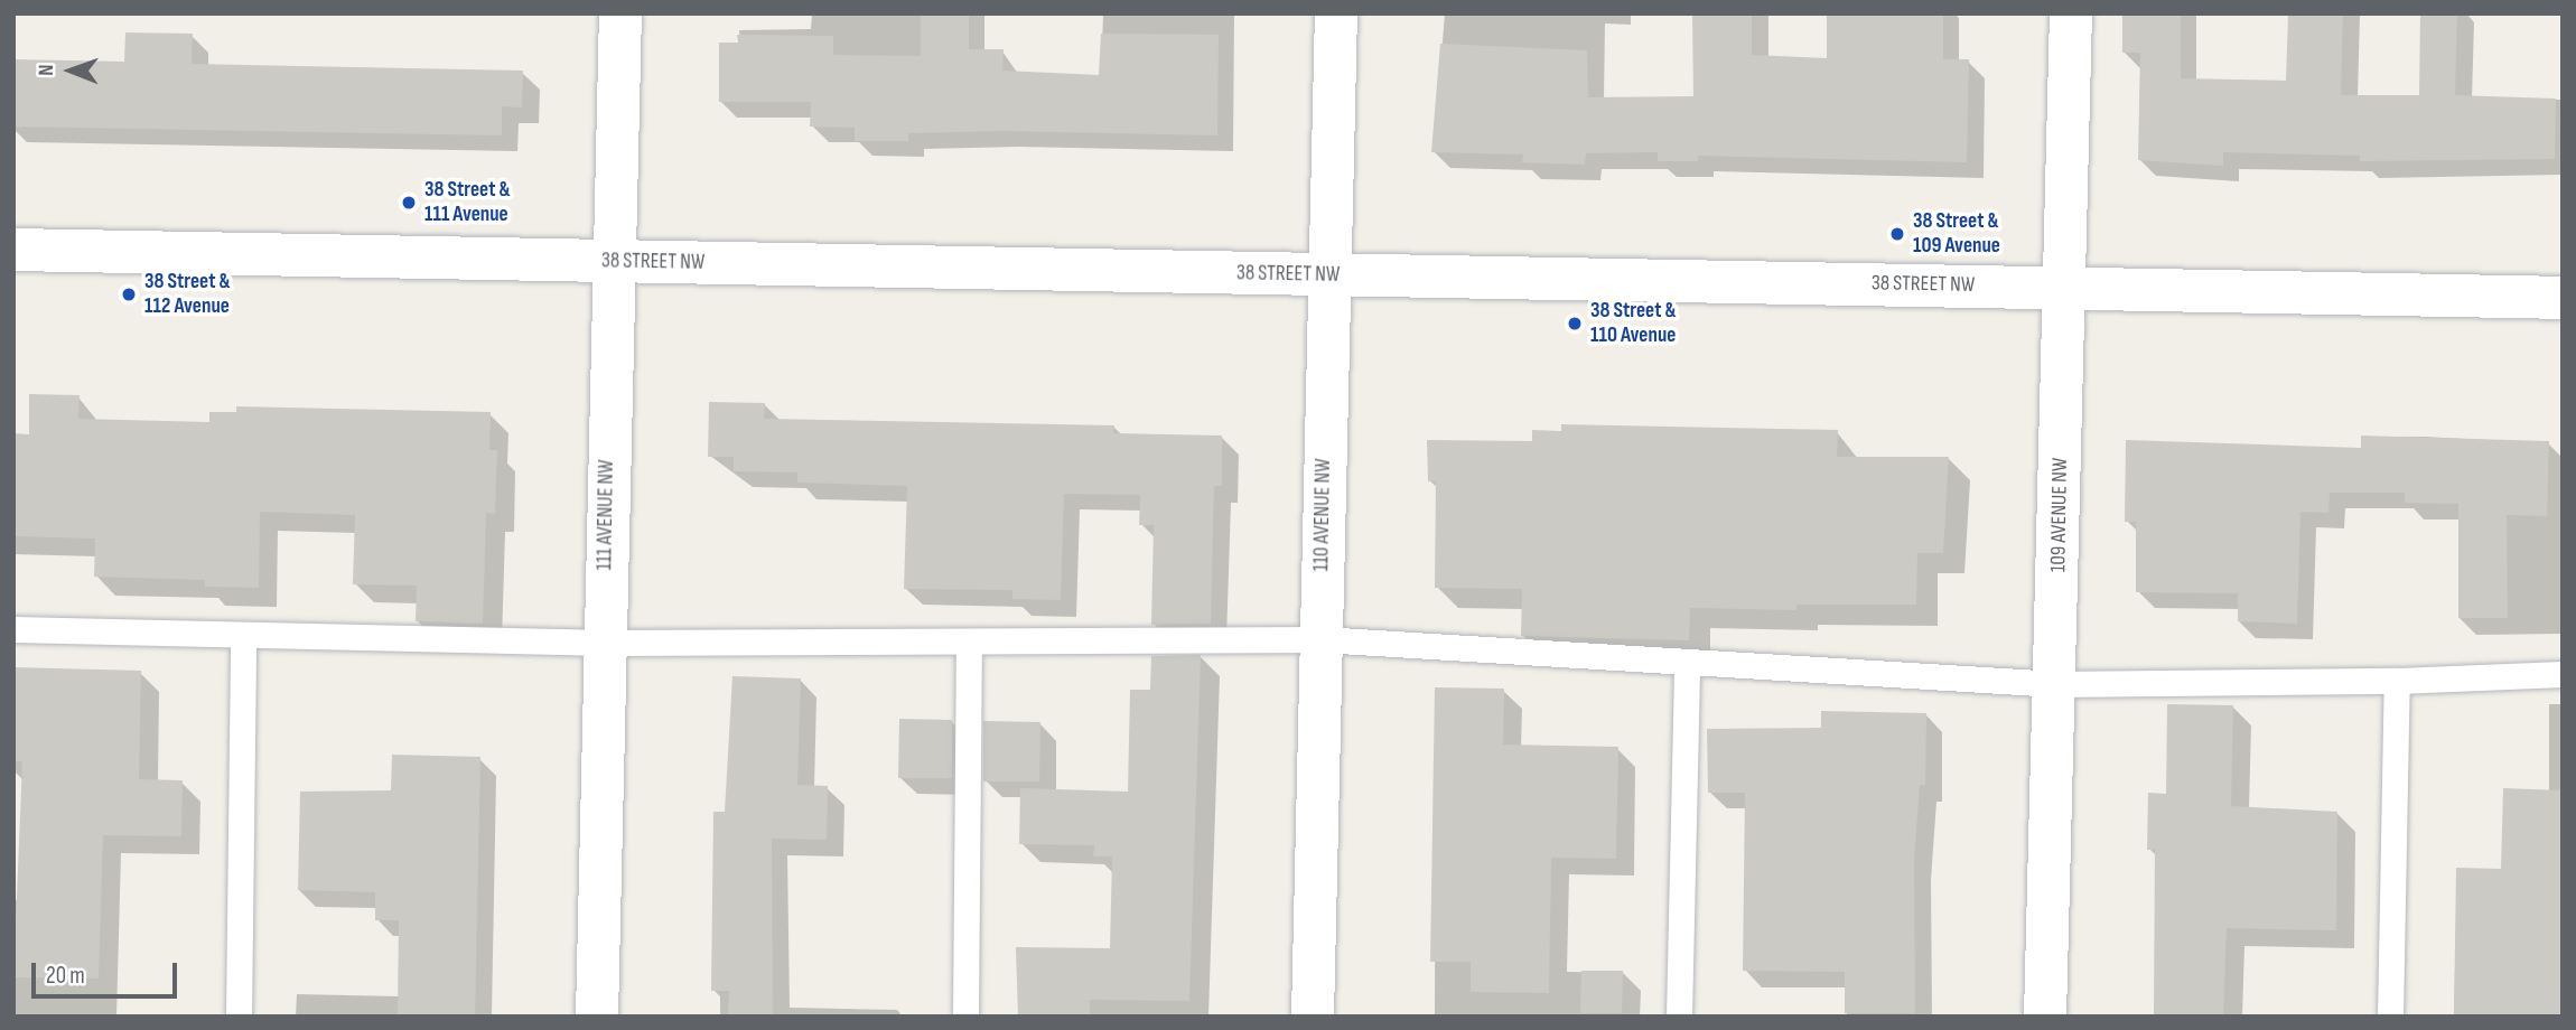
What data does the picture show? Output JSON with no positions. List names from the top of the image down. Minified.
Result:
{"streets":{"street":["38 STREET NW","111 AVENUE NW","110 AVENUE NW","109 AVENUE NW"]},"crossings":[["38 STREET NW","111 AVENUE NW"],["38 STREET NW","110 AVENUE NW"],["38 STREET NW","109 AVENUE NW"]],"places":["38 Street & 111 Avenue","38 Street & 109 Avenue","38 Street & 112 Avenue","38 Street & 110 Avenue"],"scale_bar":"20 m","north":"left"}
